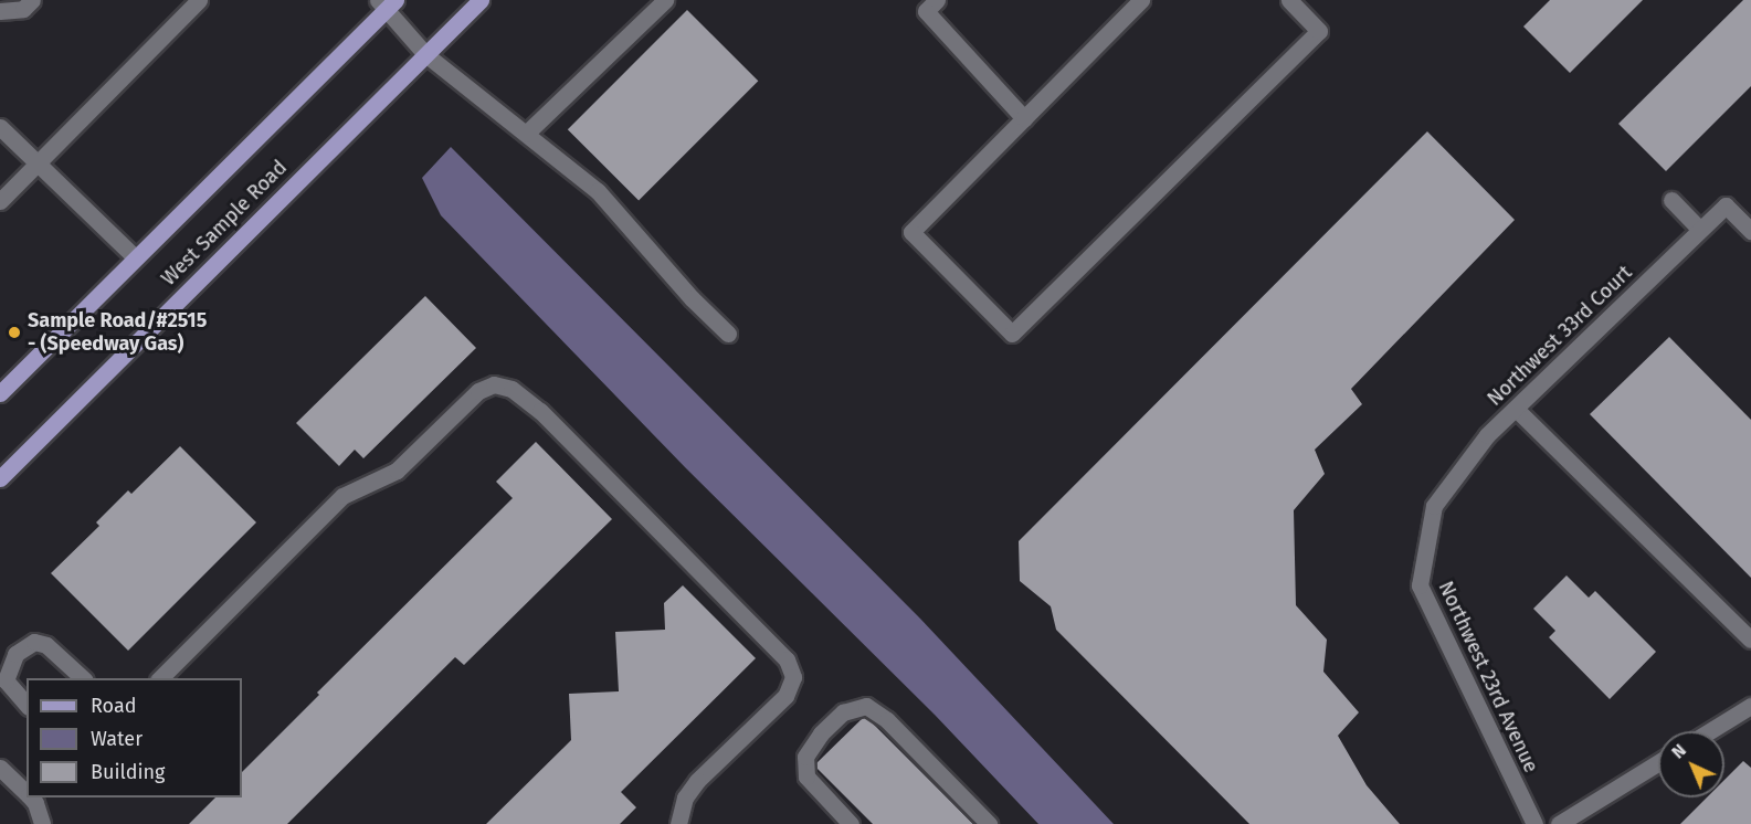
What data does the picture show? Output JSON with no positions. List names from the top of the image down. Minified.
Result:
{"streets":{"main road":["West Sample Road"],"street":["Northwest 33rd Court","Northwest 23rd Avenue"]},"crossings":[["Northwest 33rd Court","Northwest 23rd Avenue"]],"places":["Sample Road/#2515 - (Speedway Gas)"],"legend":["Road","Water","Building"],"north":"top left"}
